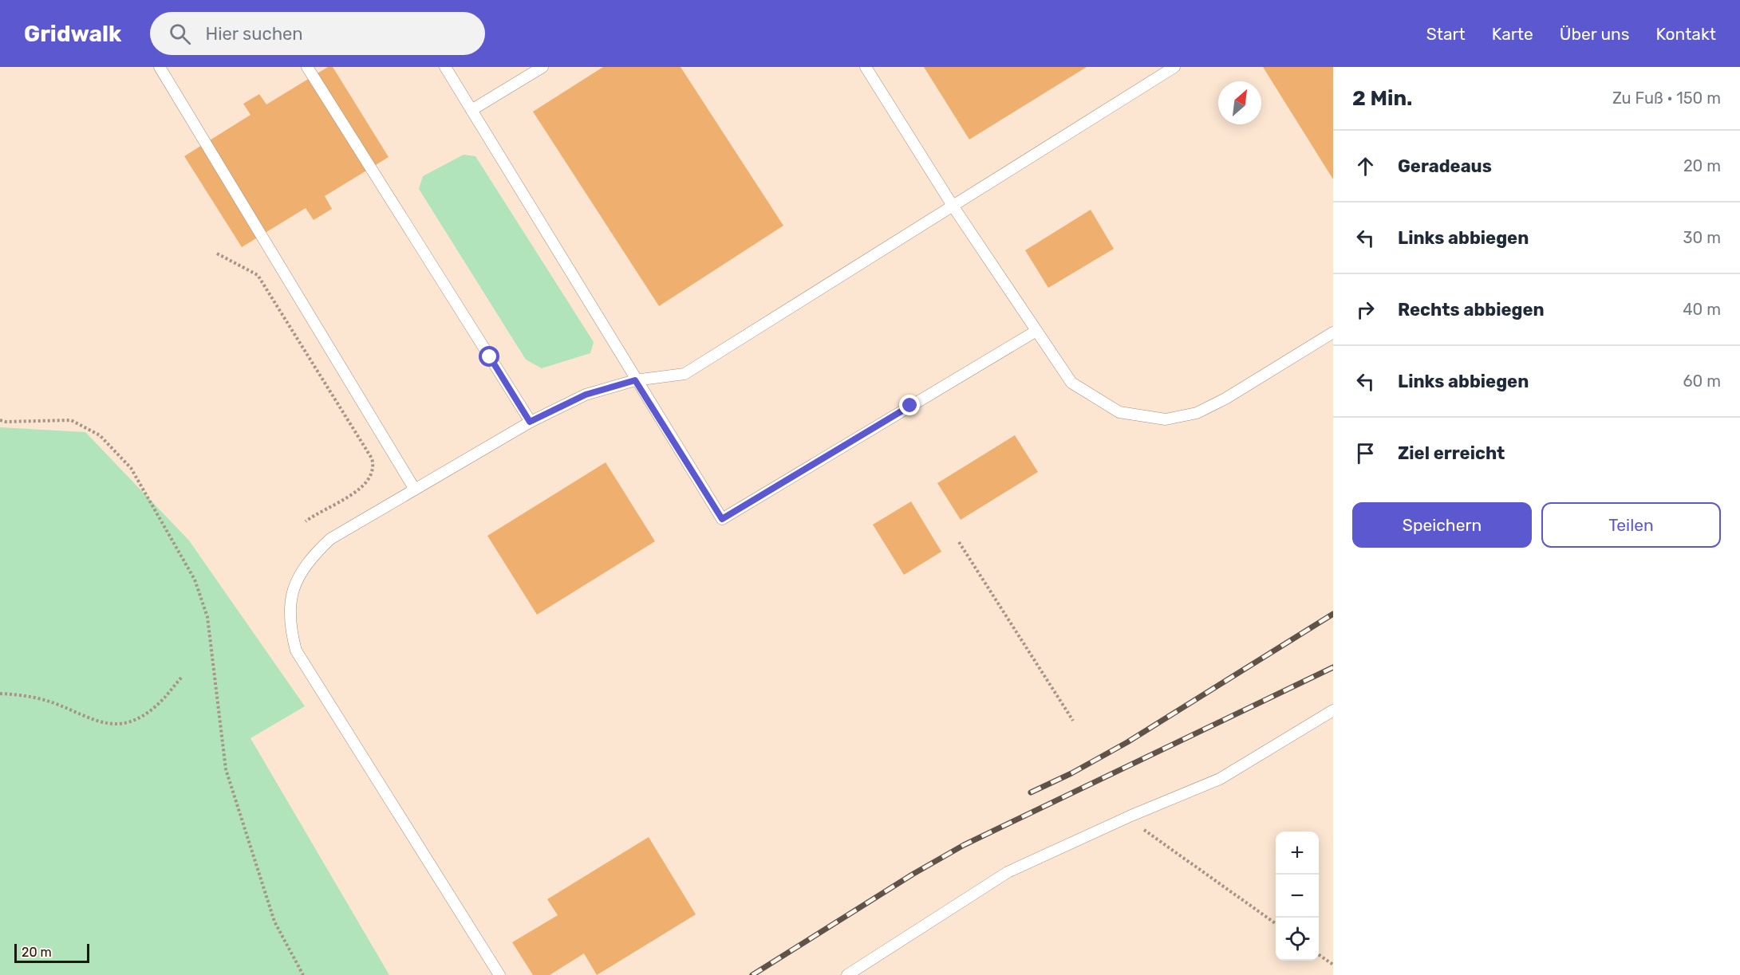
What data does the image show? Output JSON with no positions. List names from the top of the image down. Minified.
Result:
{"scale_bar":"20 m","north":"top right","page":{"header":"Gridwalk","search":"Hier suchen","nav":["Start","Karte","Über uns","Kontakt"],"heading":["2 Min.","Zu Fuß · 150 m"],"list":[["Geradeaus","20 m"],["Links abbiegen","30 m"],["Rechts abbiegen","40 m"],["Links abbiegen","60 m"],"Ziel erreicht"],"buttons":["Speichern","Teilen"],"map_buttons":["+","−"],"scale":"20 m"}}
